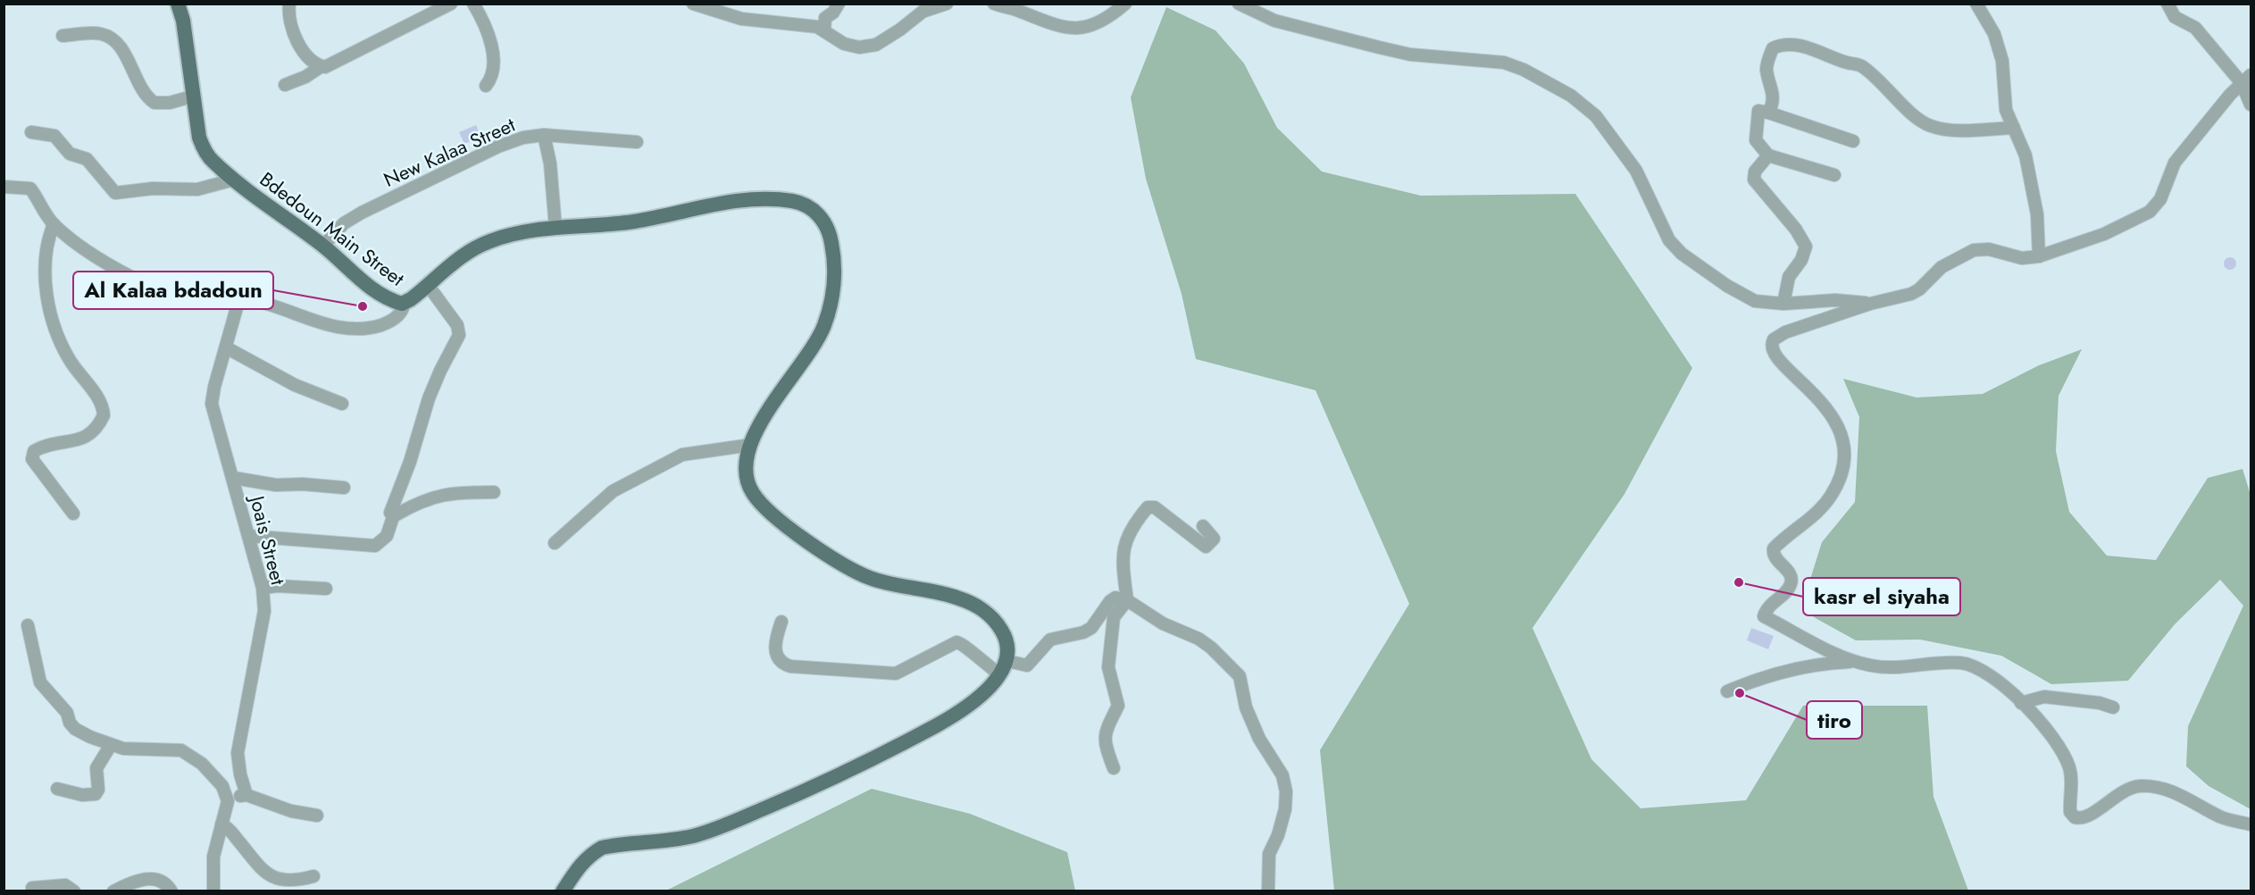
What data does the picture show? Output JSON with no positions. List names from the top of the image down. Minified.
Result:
{"streets":{"main road":["Bdedoun Main Street"],"street":["New Kalaa Street","Joais Street"]},"crossings":[["New Kalaa Street","Bdedoun Main Street"],["Bdedoun Main Street","Joais Street"]],"places":["Al Kalaa bdadoun","kasr el siyaha","tiro"]}
